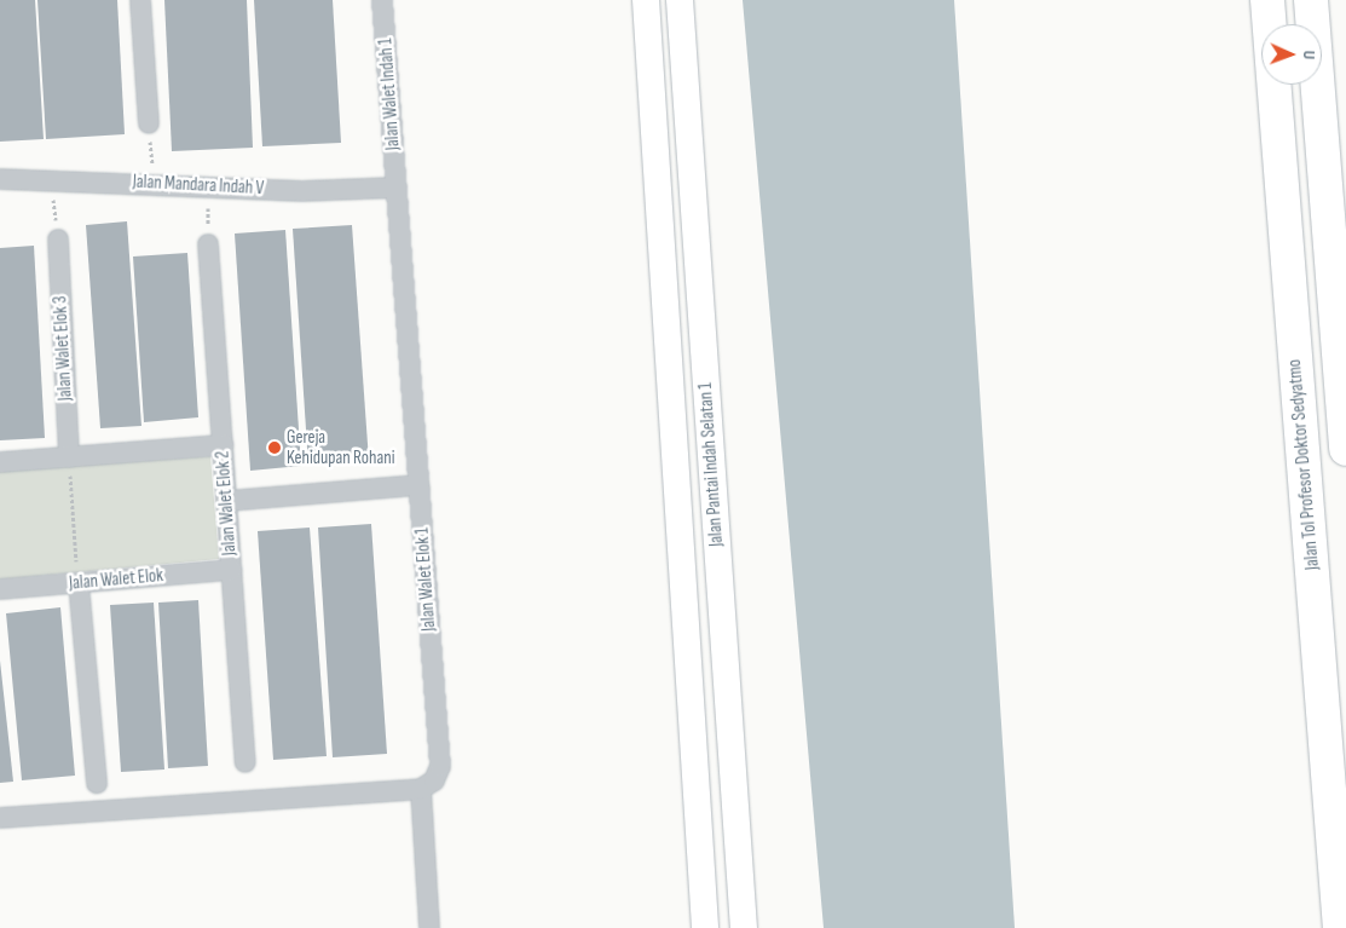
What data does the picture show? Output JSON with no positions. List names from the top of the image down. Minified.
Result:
{"streets":{"highway":["Jalan Tol Profesor Doktor Sedyatmo"],"street":["Jalan Walet Indah 1","Jalan Mandara Indah V","Jalan Walet Elok 3","Jalan Pantai Indah Selatan 1","Jalan Walet Elok 2","Jalan Walet Elok","Jalan Walet Elok 1"]},"crossings":[["Jalan Walet Indah 1","Jalan Mandara Indah V"],["Jalan Walet Indah 1","Jalan Walet Elok 1"],["Jalan Mandara Indah V","Jalan Walet Elok 1"],["Jalan Walet Elok 2","Jalan Walet Elok"]],"places":["Gereja Kehidupan Rohani"],"north":"right"}
